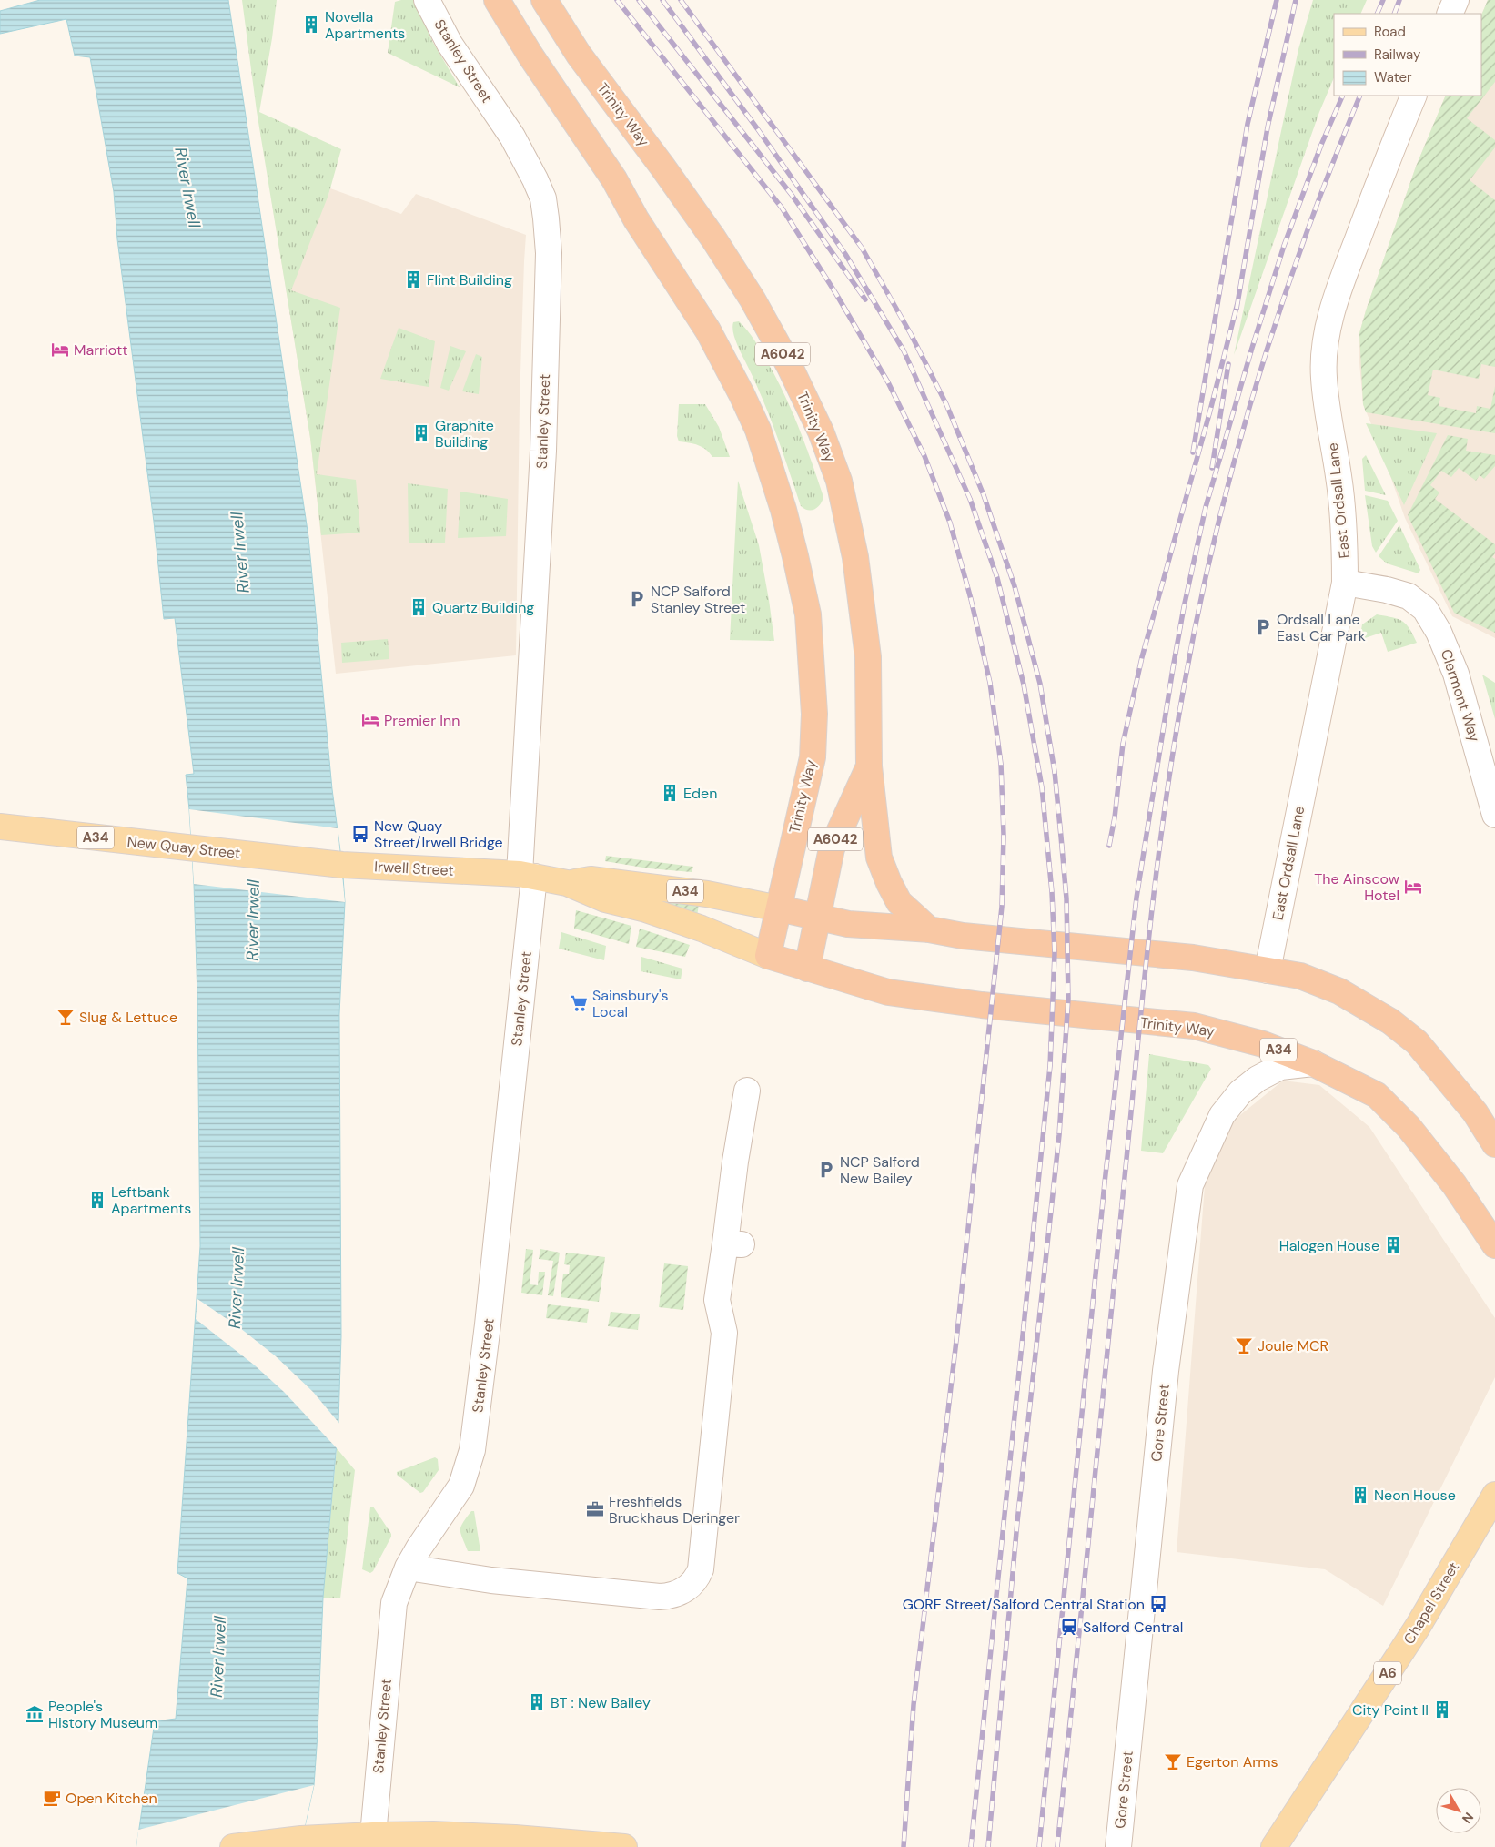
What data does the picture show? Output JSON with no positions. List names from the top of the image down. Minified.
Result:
{"streets":{"highway":["Trinity Way","A6042","A34"],"main road":["New Quay Street","Irwell Street","Chapel Street","A6"],"street":["Stanley Street","East Ordsall Lane","Clermont Way","Gore Street"]},"crossings":[["Stanley Street","Irwell Street"],["Trinity Way","A34"],["Trinity Way","Irwell Street"],["Trinity Way","Gore Street"],["East Ordsall Lane","Clermont Way"],["East Ordsall Lane","A34"],["A34","Irwell Street"],["New Quay Street","Irwell Street"]],"water":["River Irwell"],"places":{"building":["Novella Apartments","Flint Building","Graphite Building","Quartz Building","Eden","Leftbank Apartments","Halogen House","Neon House","BT : New Bailey","City Point II"],"hotel":["Marriott","Premier Inn","The Ainscow Hotel"],"parking":["NCP Salford Stanley Street","Ordsall Lane East Car Park","NCP Salford New Bailey"],"bus stop":["New Quay Street/Irwell Bridge","GORE Street/Salford Central Station"],"supermarket":["Sainsbury's Local"],"bar":["Slug & Lettuce","Joule MCR","Egerton Arms"],"office":["Freshfields Bruckhaus Deringer"],"station":["Salford Central"],"museum":["People's History Museum"],"cafe":["Open Kitchen"]},"legend":["Road","Railway","Water"],"north":"bottom right"}
